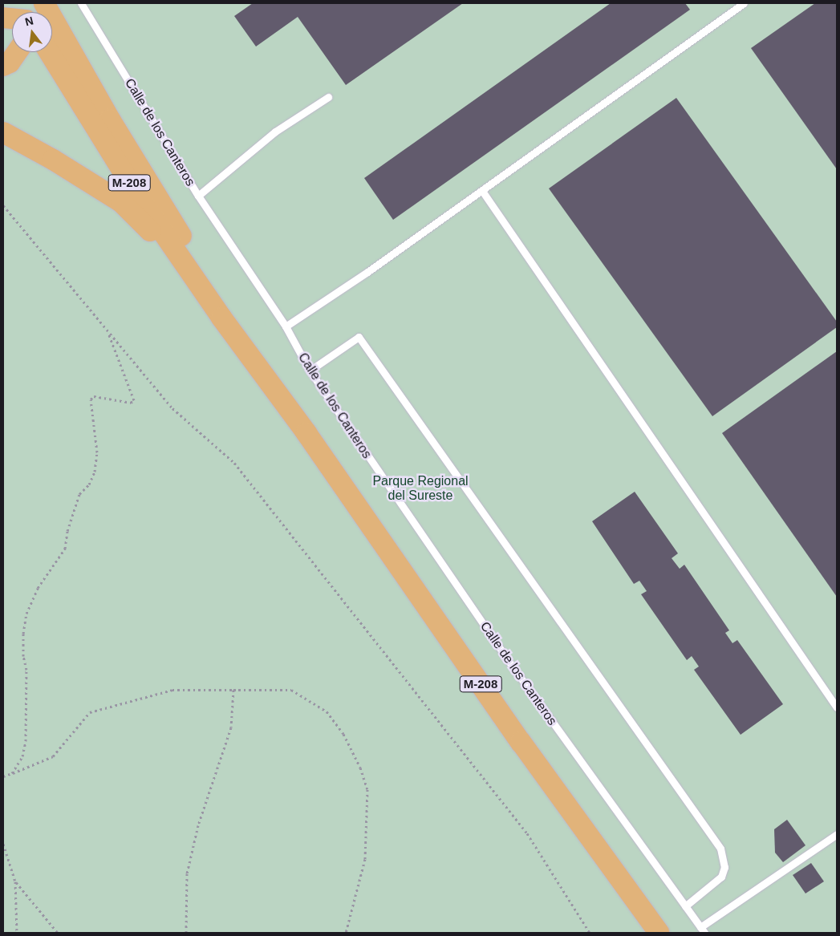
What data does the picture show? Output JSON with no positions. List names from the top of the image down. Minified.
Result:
{"streets":{"main road":["M-208"],"lane":["Calle de los Canteros"]},"parks":["Parque Regional del Sureste"],"north":"top"}
